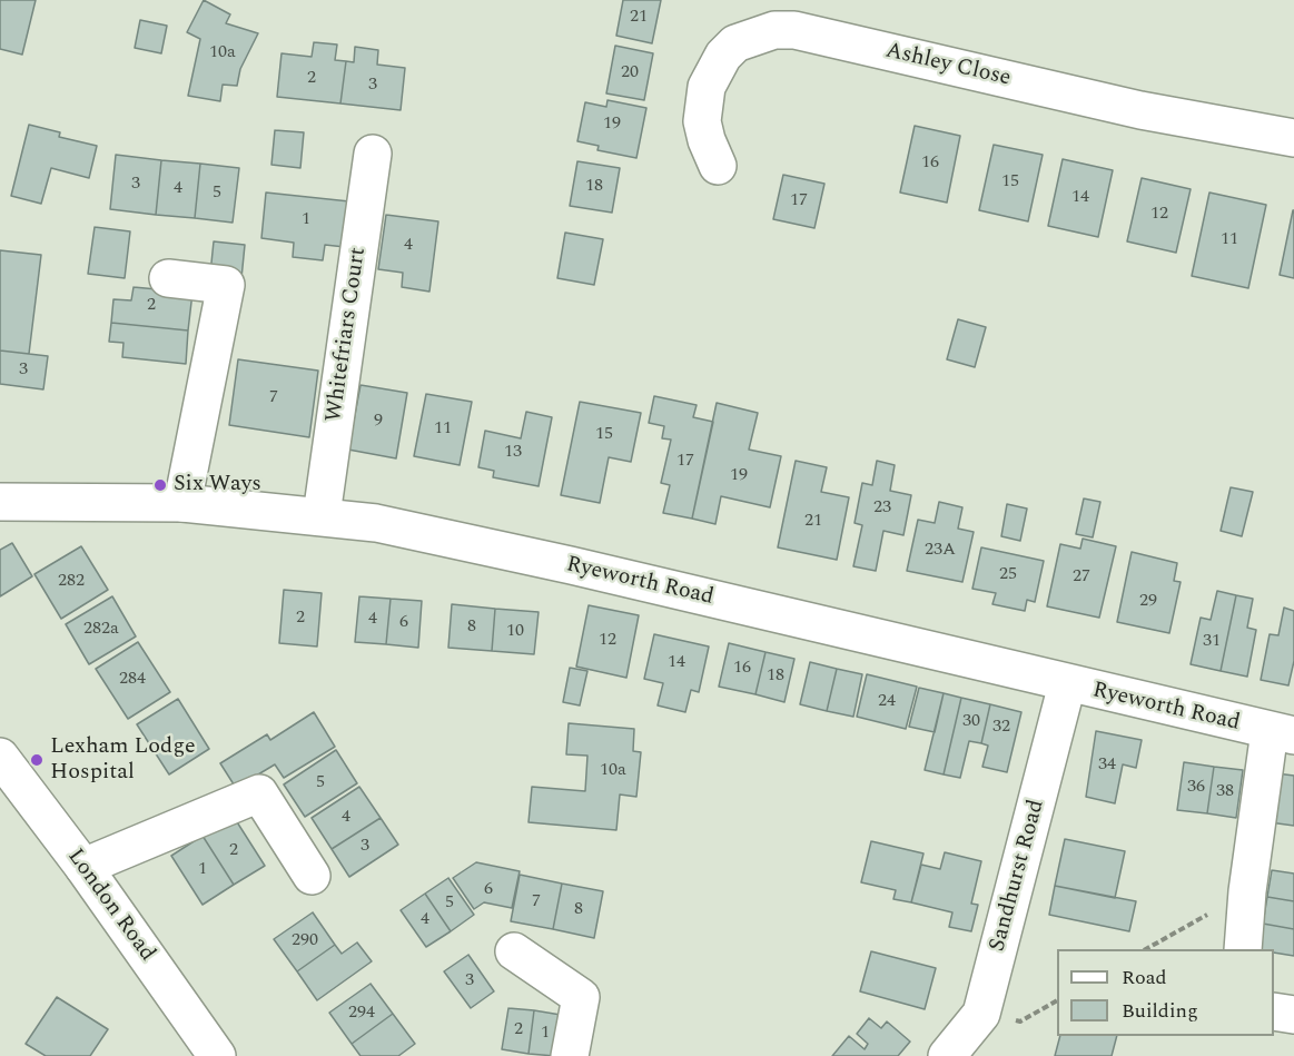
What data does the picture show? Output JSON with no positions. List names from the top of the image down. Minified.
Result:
{"streets":{"main road":["Ashley Close","Whitefriars Court","Ryeworth Road","Sandhurst Road","London Road"]},"crossings":[["Whitefriars Court","Ryeworth Road"],["Ryeworth Road","Sandhurst Road"]],"places":["Six Ways","Lexham Lodge Hospital"],"house_numbers":["21","10a","20","2","3","19","16","15","3","18","4","5","14","17","12","1","11","4","2","3","7","9","11","15","13","17","19","23","21","23A","25","27","282","29","2","4","6","8","282a","10","12","31","14","16","18","284","24","30","32","34","10a","5","36","38","4","3","2","1","6","7","5","8","4","290","3","294","2","1"],"legend":["Road","Building"]}
